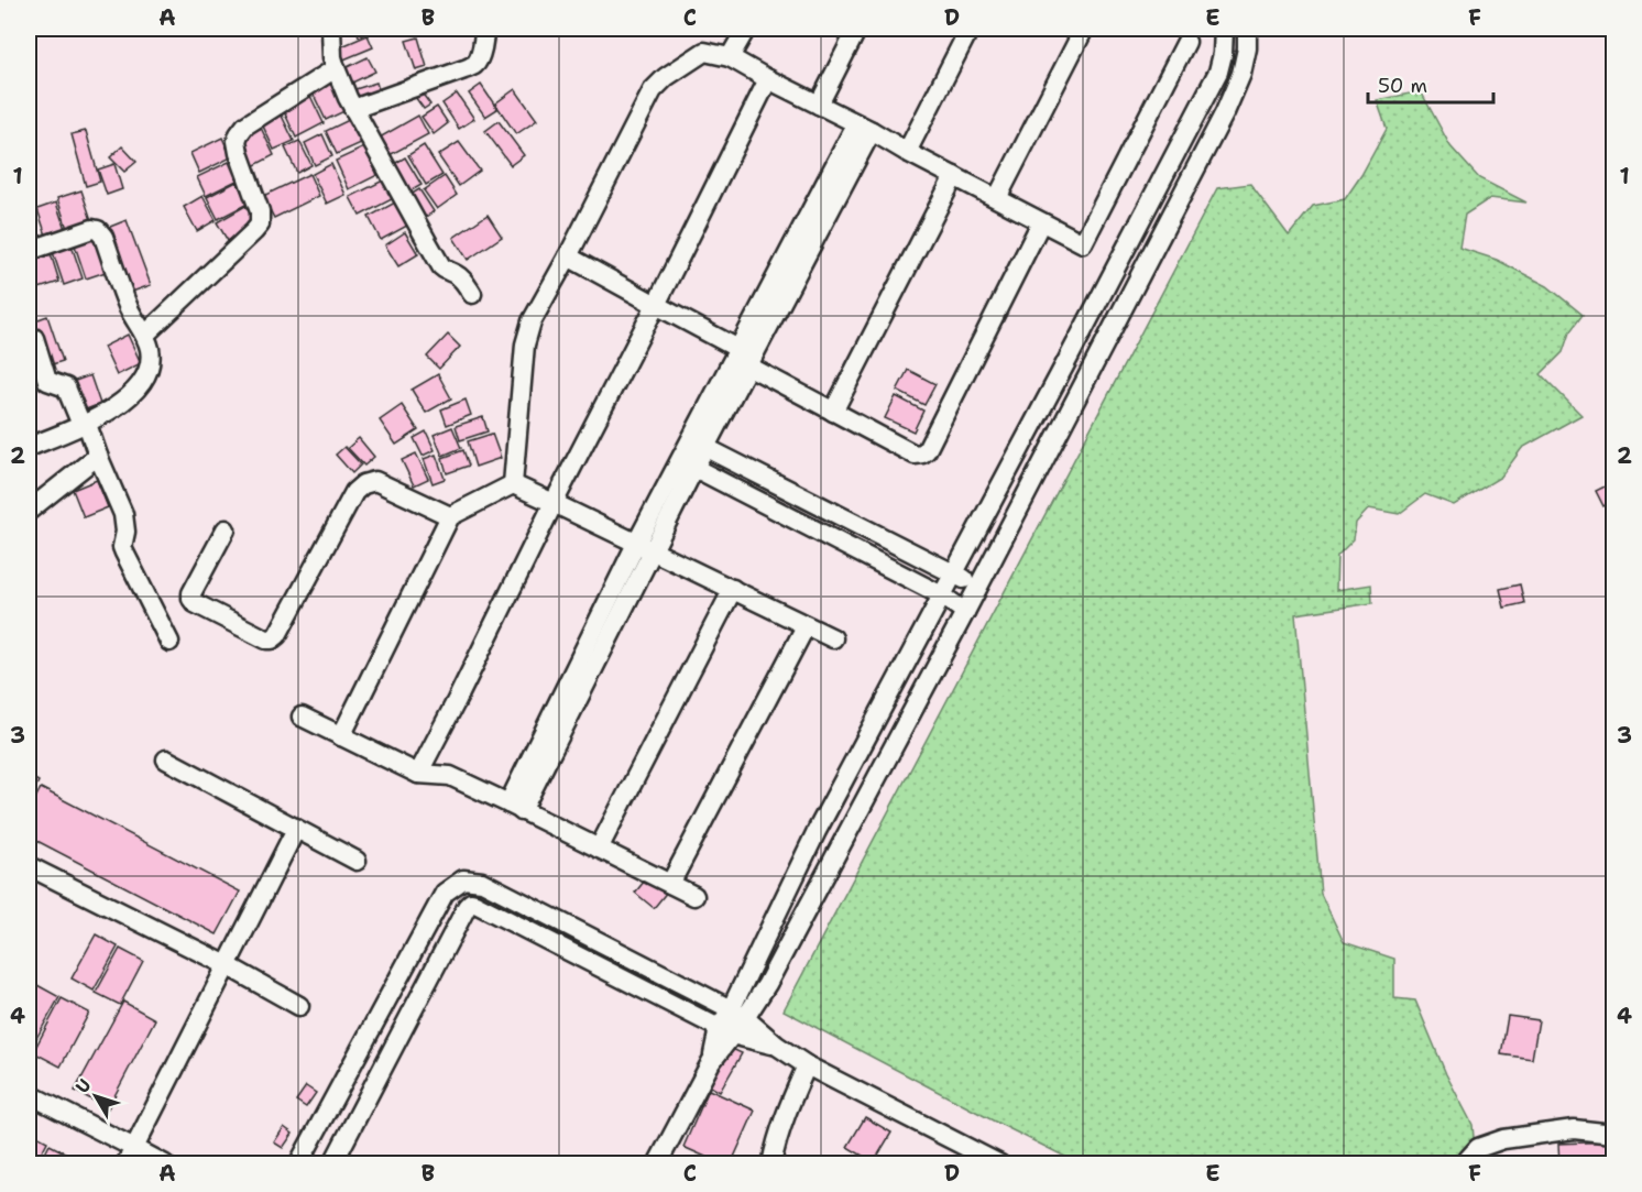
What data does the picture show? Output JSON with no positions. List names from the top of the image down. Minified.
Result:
{"scale_bar":"50 m","north":"top left","grid":{"columns":["A","B","C","D","E","F"],"rows":["1","2","3","4"]}}
